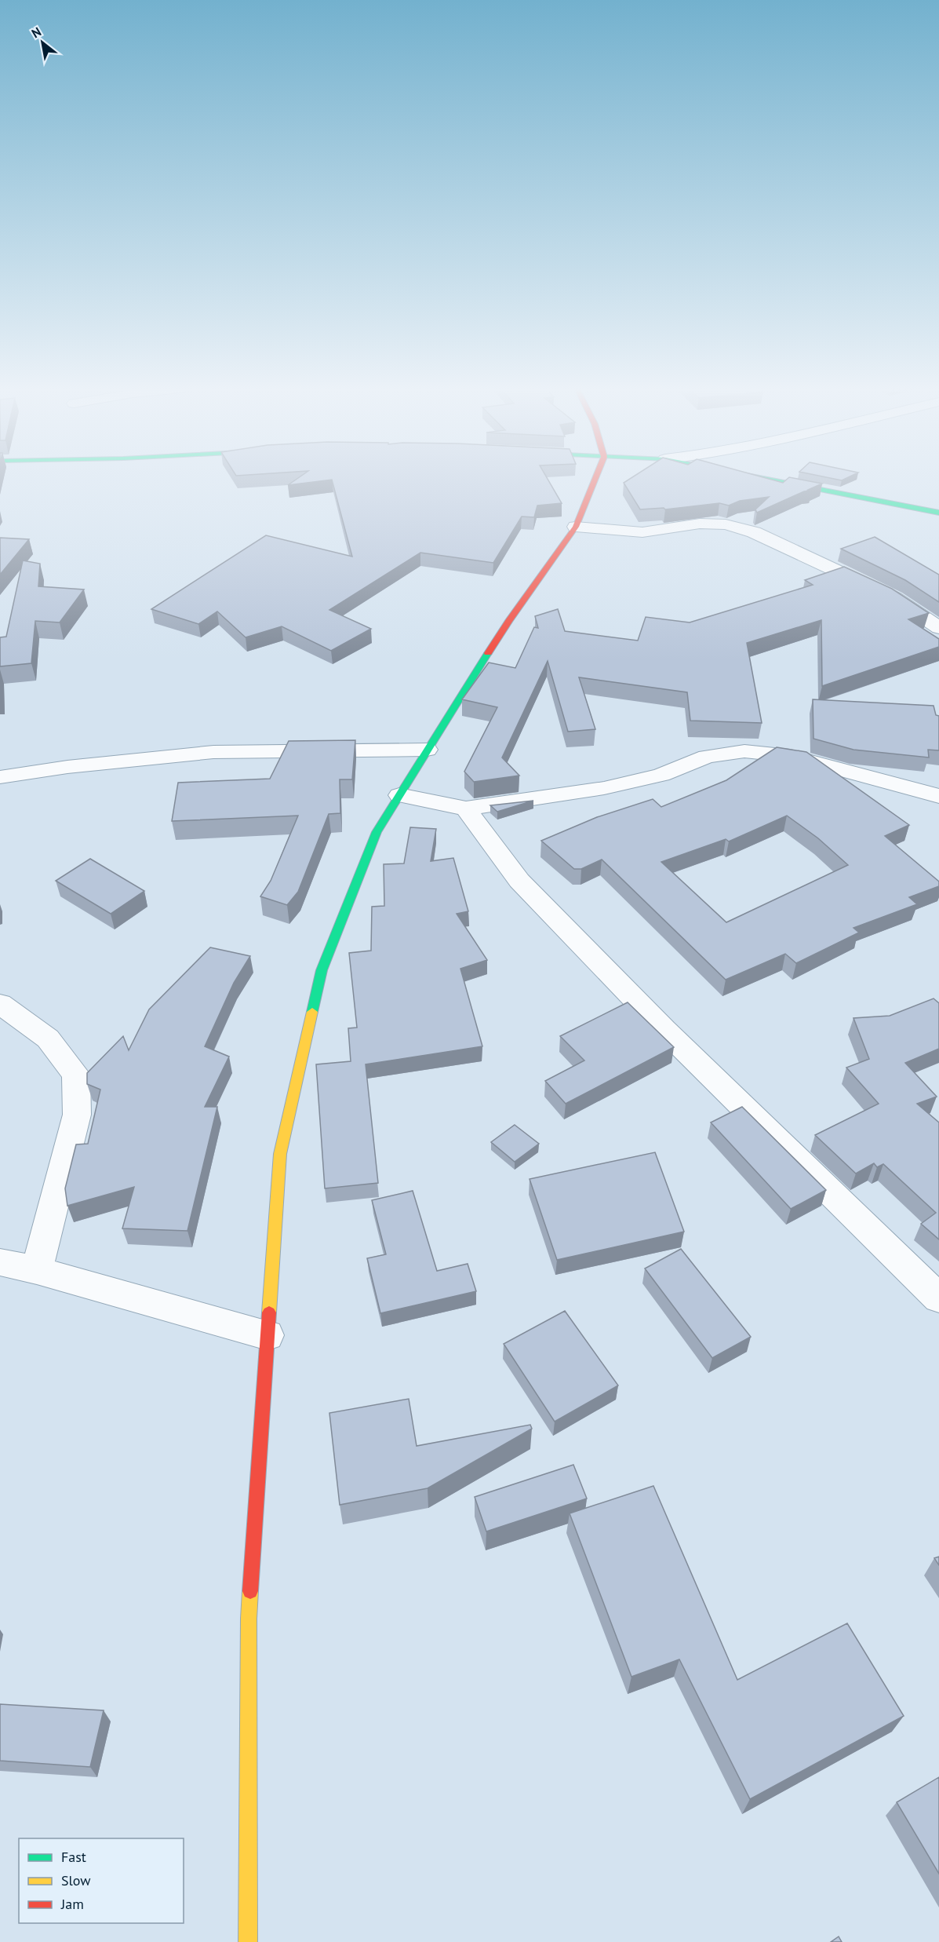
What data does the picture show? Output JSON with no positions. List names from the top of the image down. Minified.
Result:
{"legend":["Fast","Slow","Jam"],"north":"top left"}
